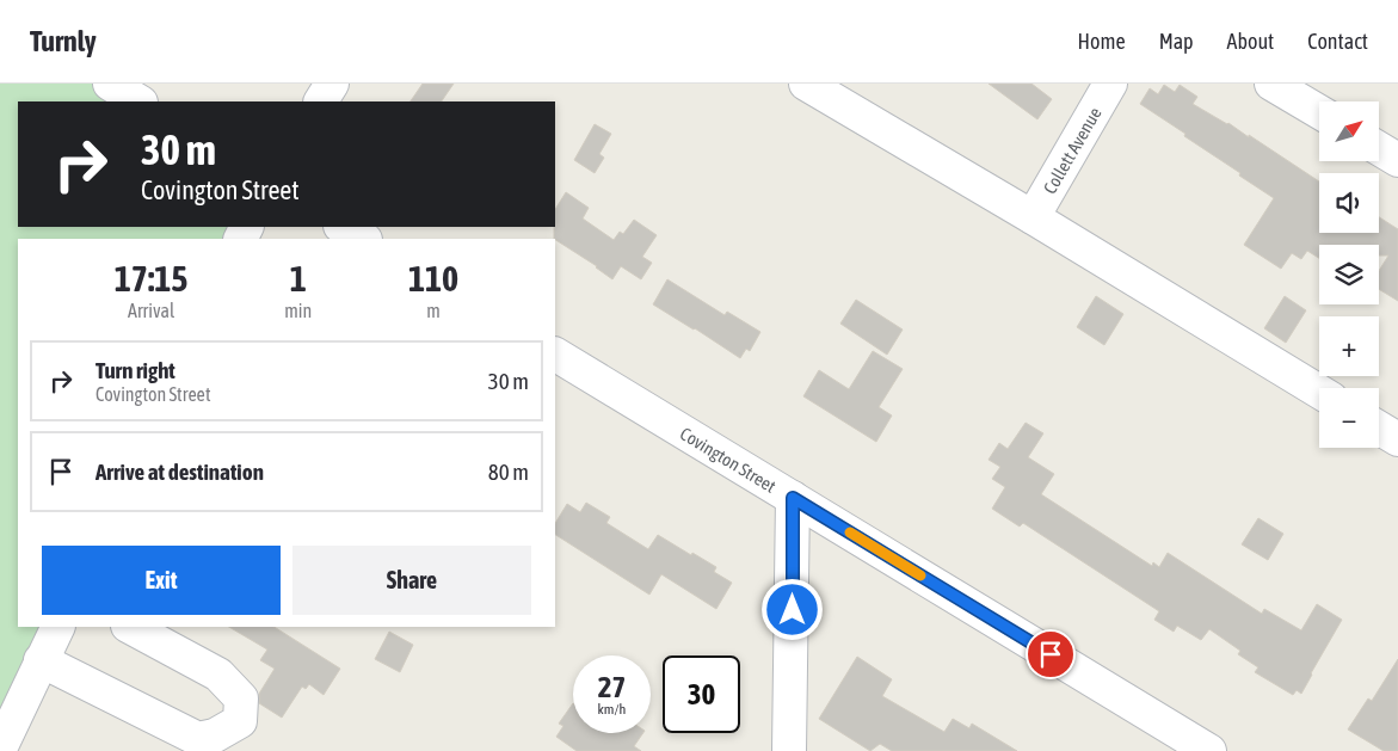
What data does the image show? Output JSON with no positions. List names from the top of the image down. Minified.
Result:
{"streets":{"street":["Collett Avenue","Covington Street"]},"north":"top right","page":{"header":"Turnly","nav":["Home","Map","About","Contact"],"map_buttons":["+","−"],"turn":["30 m","Covington Street"],"eta":["17:15","Arrival","1","min","110","m"],"list":[{"name":"Turn right","note":"Covington Street","value":"30 m"},{"name":"Arrive at destination","value":"80 m"}],"buttons":["Exit","Share"],"speed":"27 km/h","limit":"30"}}
